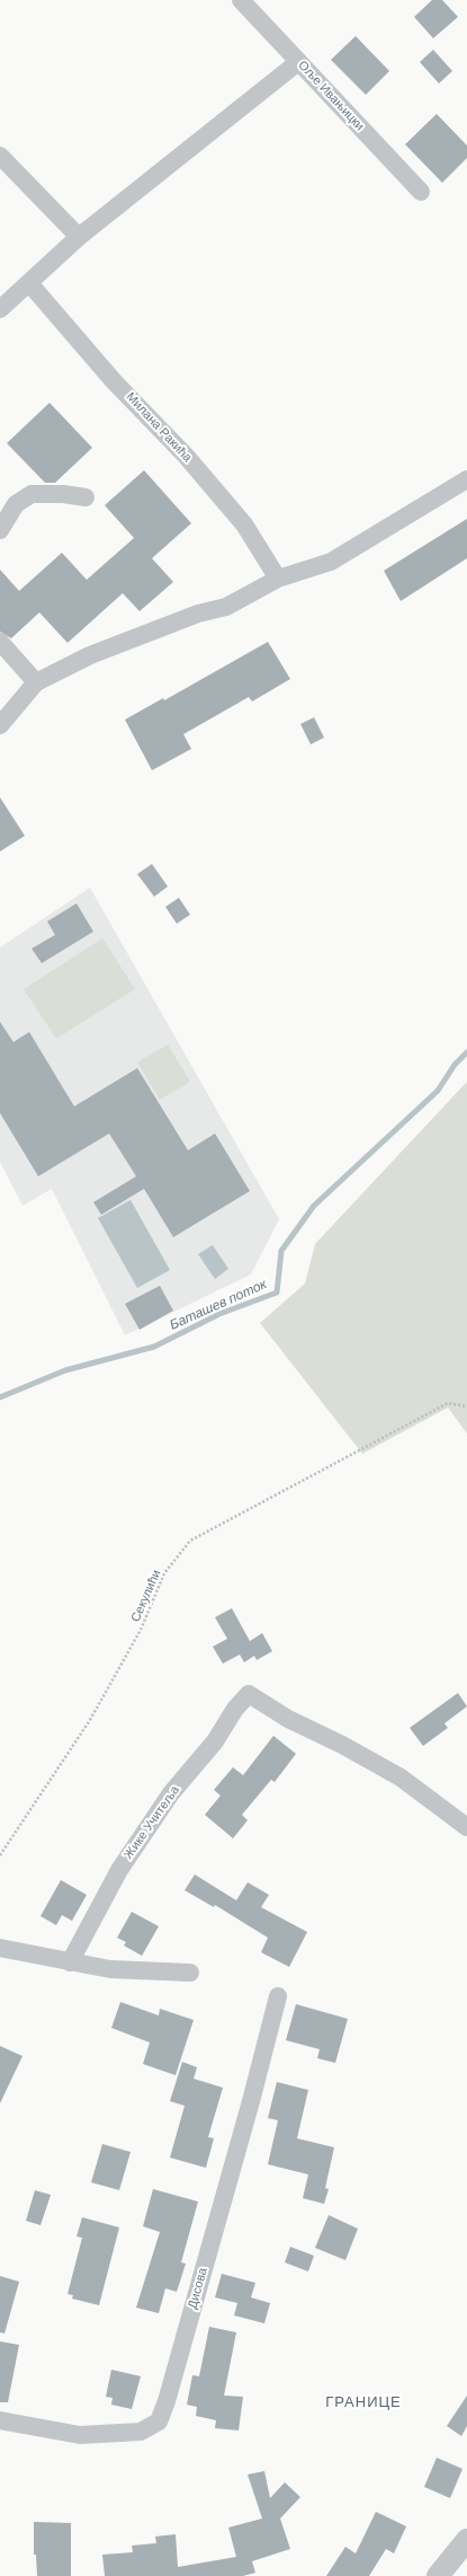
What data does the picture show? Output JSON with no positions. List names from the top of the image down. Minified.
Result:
{"streets":{"street":["Оље Ивањицки","Милана Ракића","Жике Учитеља","Дисова"],"path":["Секулићи"]},"districts":["ГРАНИЦЕ"],"water":["Баташев поток"]}
